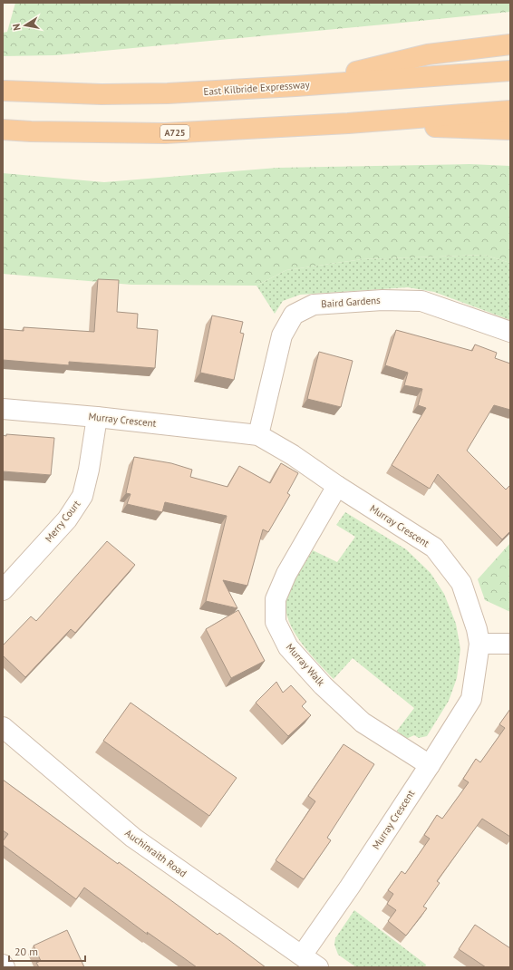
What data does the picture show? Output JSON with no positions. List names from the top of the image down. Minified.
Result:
{"streets":{"highway":["East Kilbride Expressway","A725"],"street":["Baird Gardens","Murray Crescent","Merry Court","Murray Walk","Auchinraith Road"]},"crossings":[["Baird Gardens","Murray Crescent"],["Murray Crescent","Merry Court"],["Murray Crescent","Murray Walk"],["Murray Crescent","Auchinraith Road"]],"scale_bar":"20 m","north":"left"}
